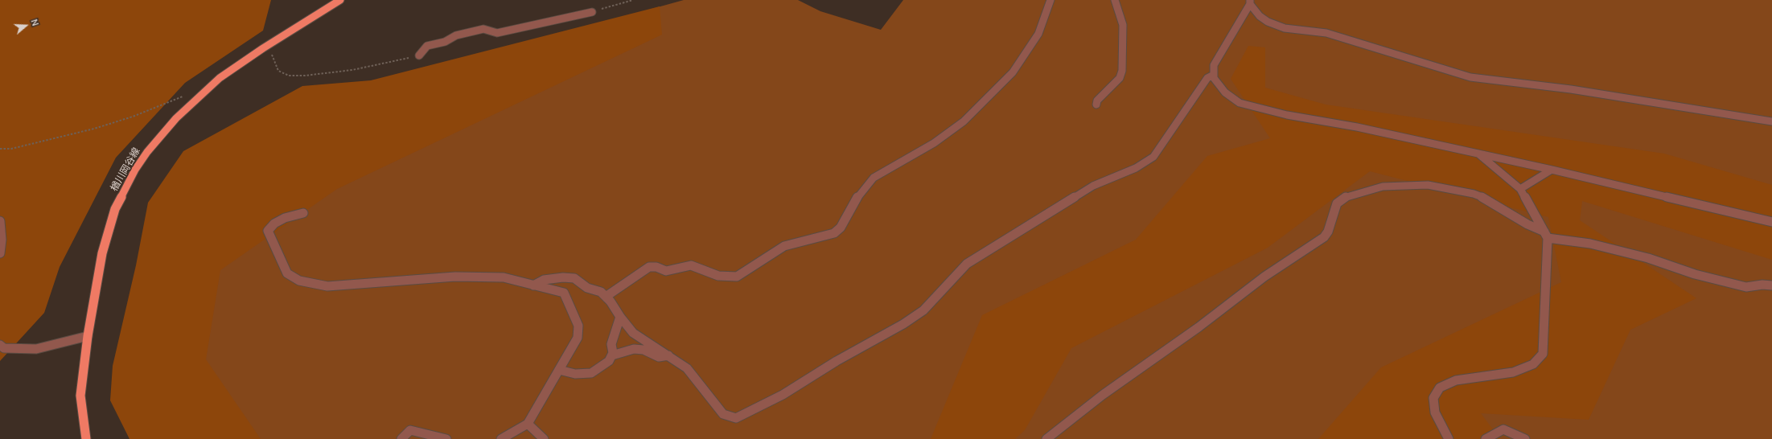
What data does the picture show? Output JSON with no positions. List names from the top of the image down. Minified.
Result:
{"streets":{"main road":["楢川岡谷線"]},"north":"right"}
